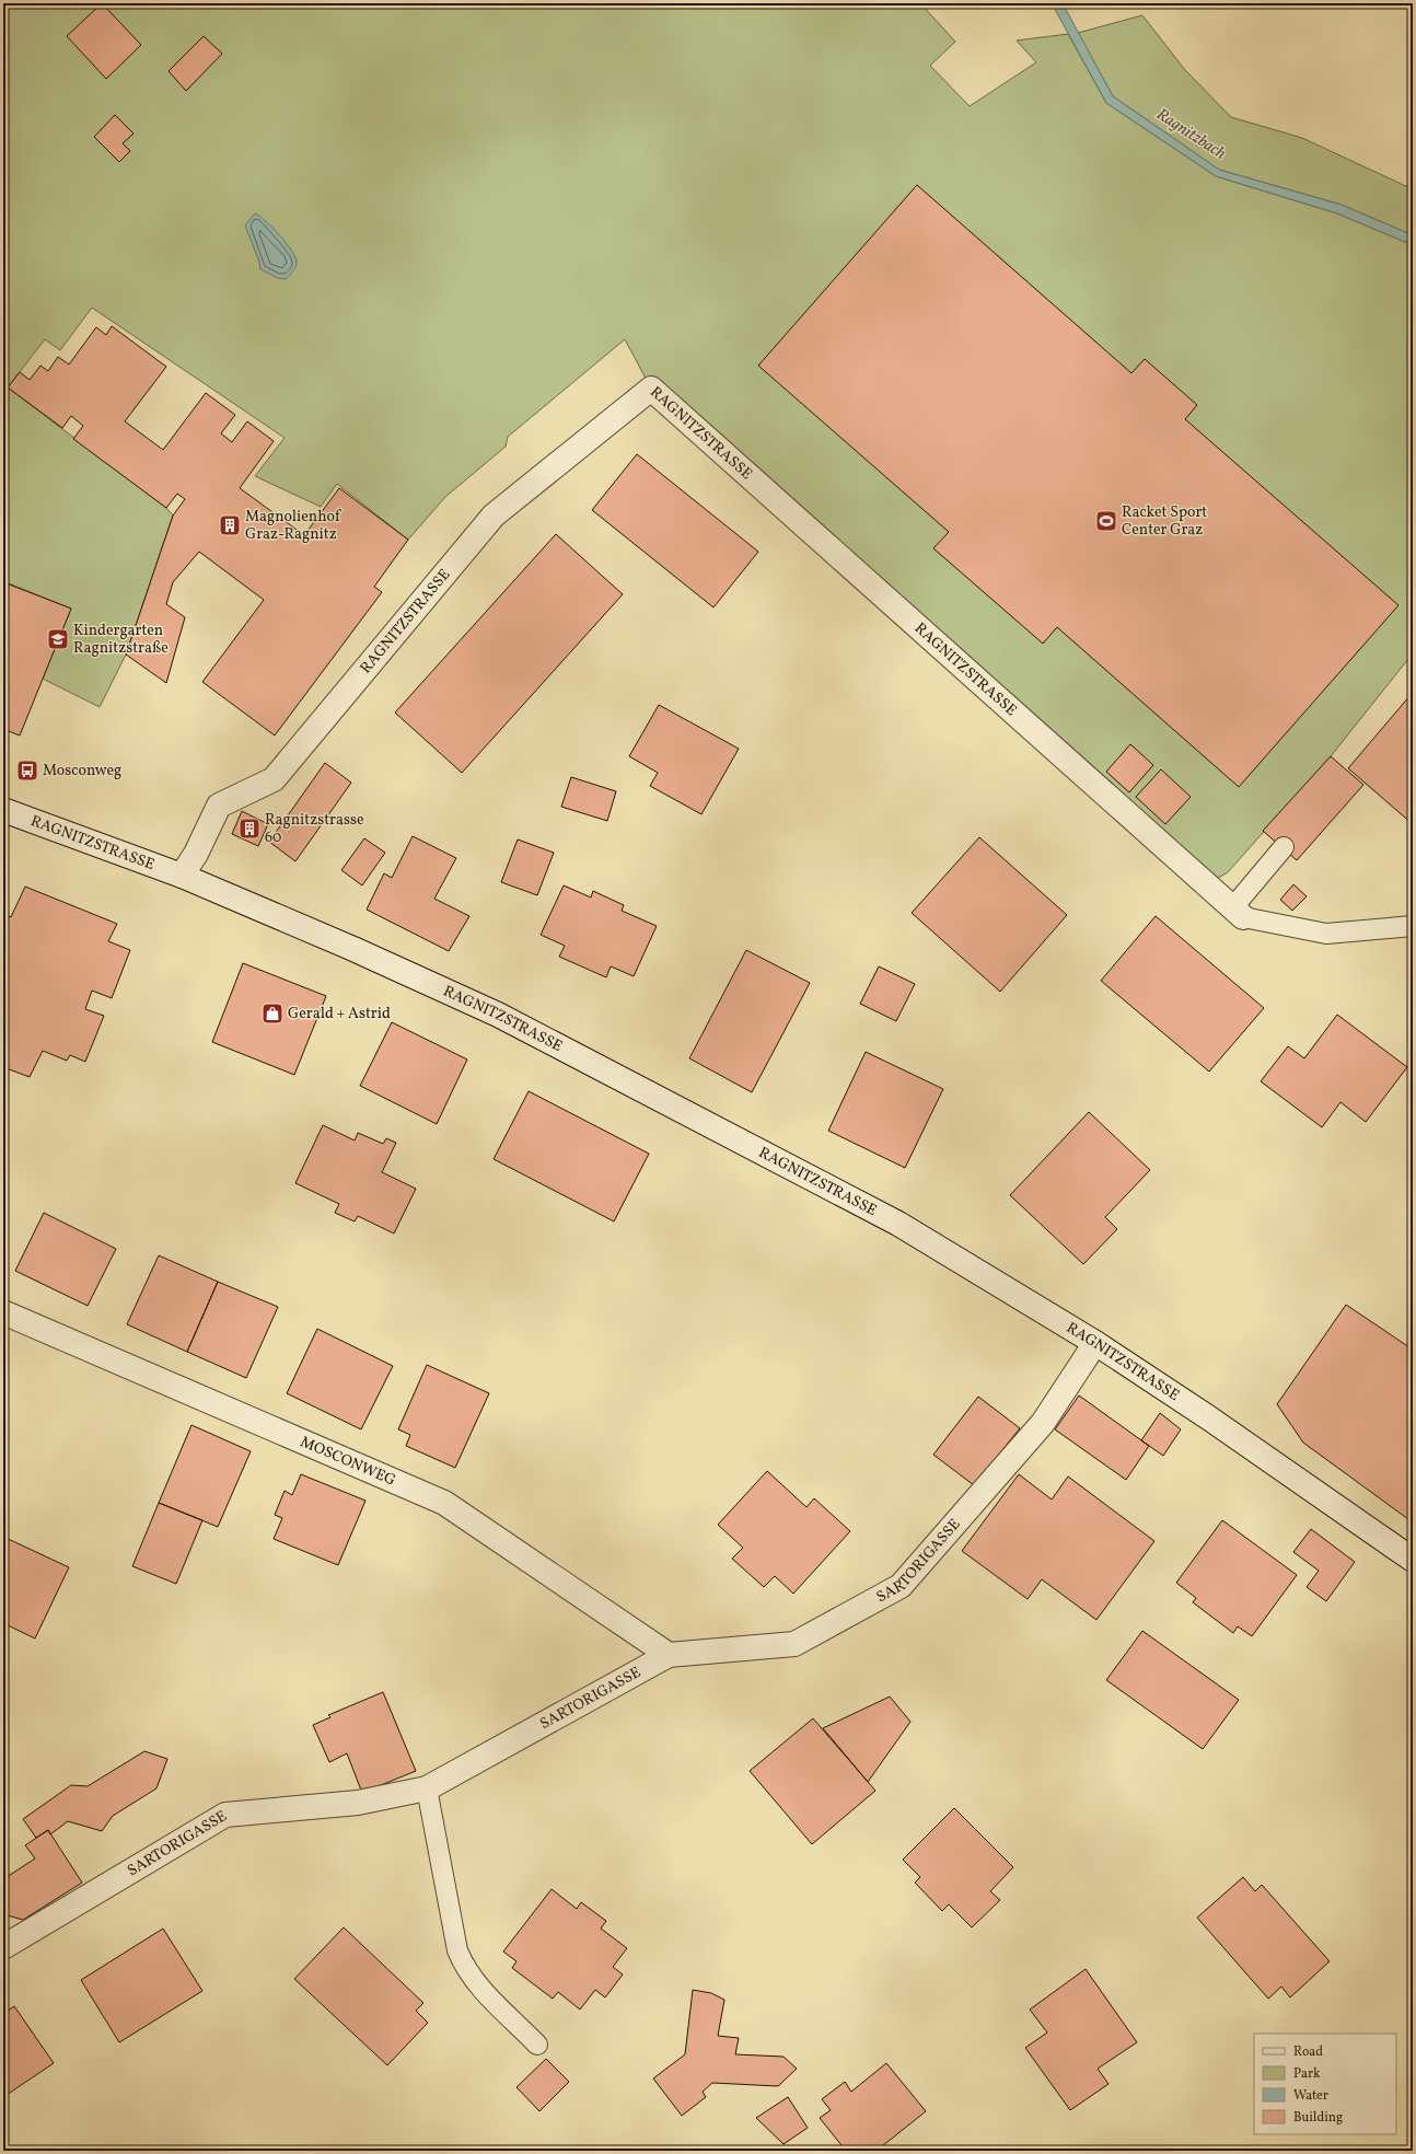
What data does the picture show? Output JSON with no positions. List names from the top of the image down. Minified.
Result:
{"streets":{"street":["RAGNITZSTRASSE","MOSCONWEG","SARTORIGASSE"]},"crossings":[["RAGNITZSTRASSE","SARTORIGASSE"],["MOSCONWEG","SARTORIGASSE"]],"water":["Ragnitzbach"],"places":{"sports":["Racket Sport Center Graz"],"building":["Magnolienhof Graz-Ragnitz","Ragnitzstrasse 60"],"school or university":["Kindergarten Ragnitzstraße"],"bus stop":["Mosconweg"],"shop":["Gerald + Astrid"]},"legend":["Road","Park","Water","Building"]}
